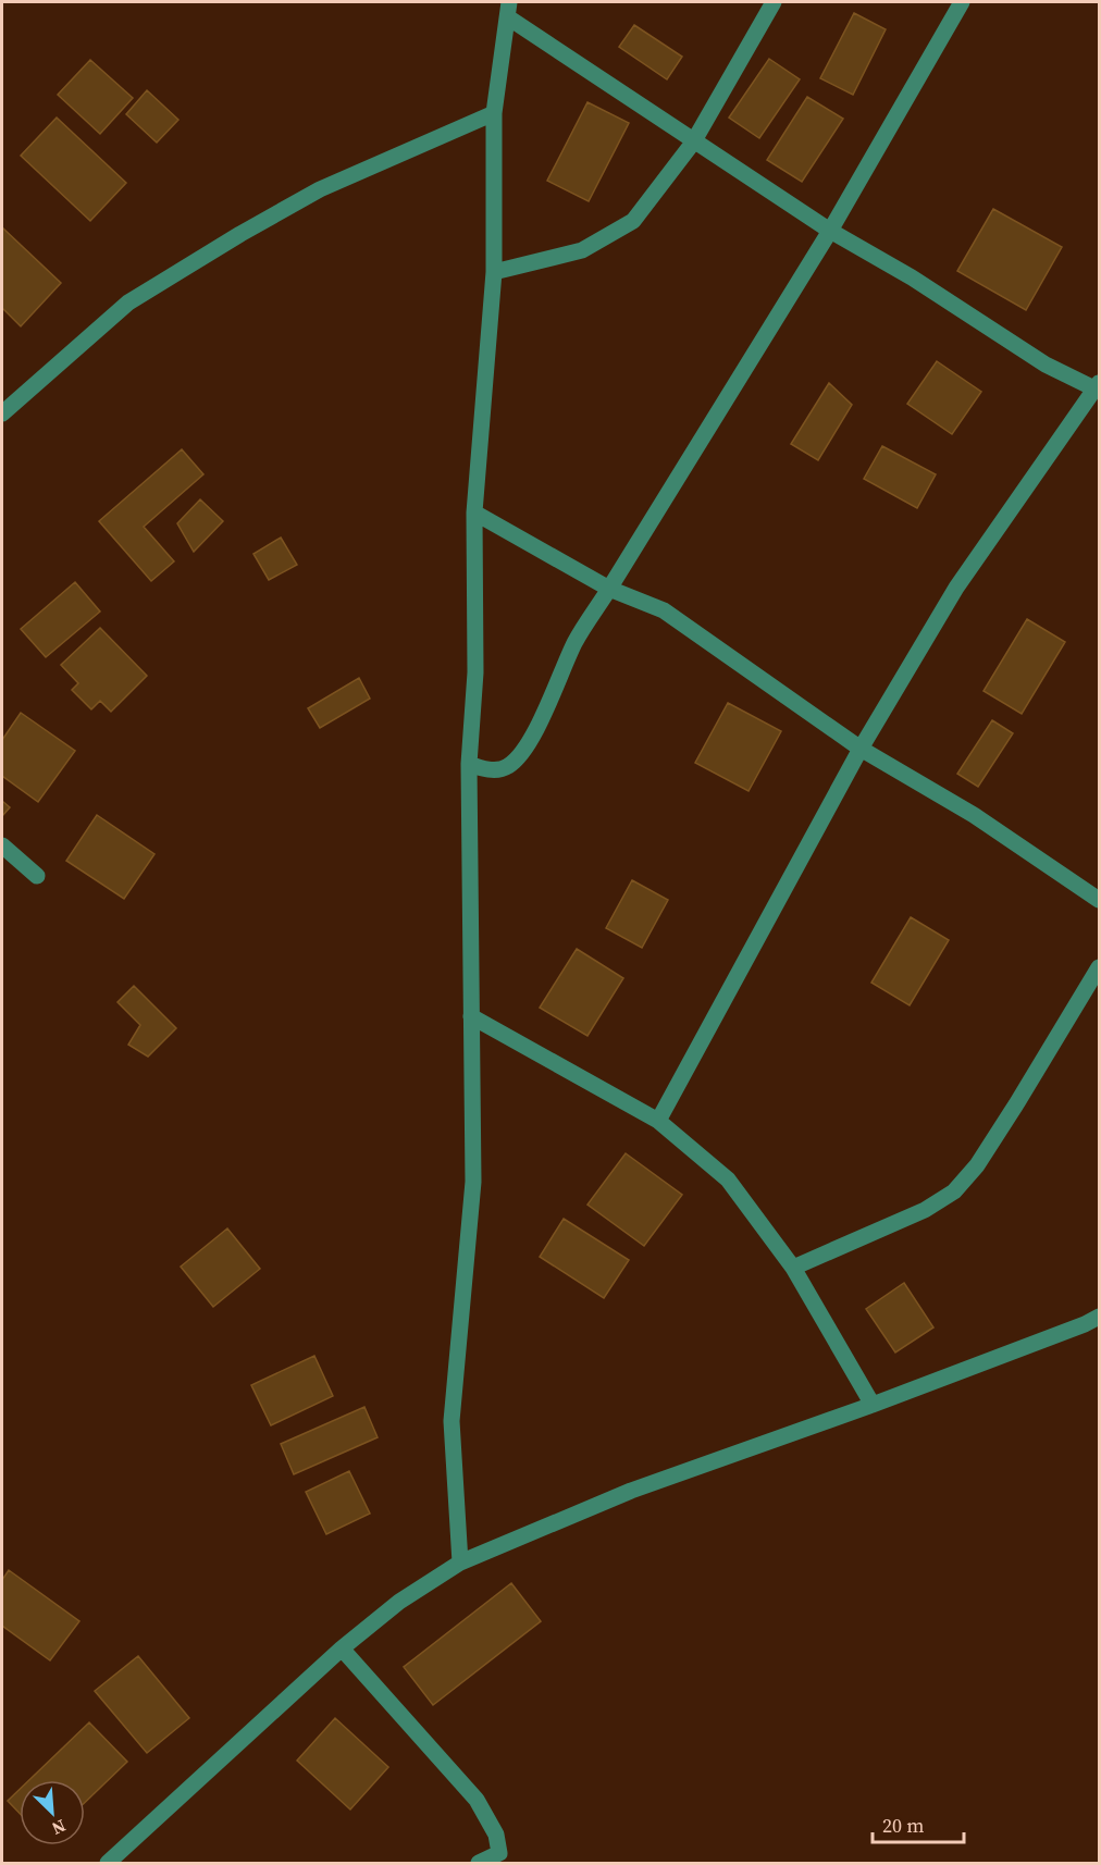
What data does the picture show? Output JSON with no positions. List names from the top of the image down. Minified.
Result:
{"scale_bar":"20 m","north":"bottom right"}
